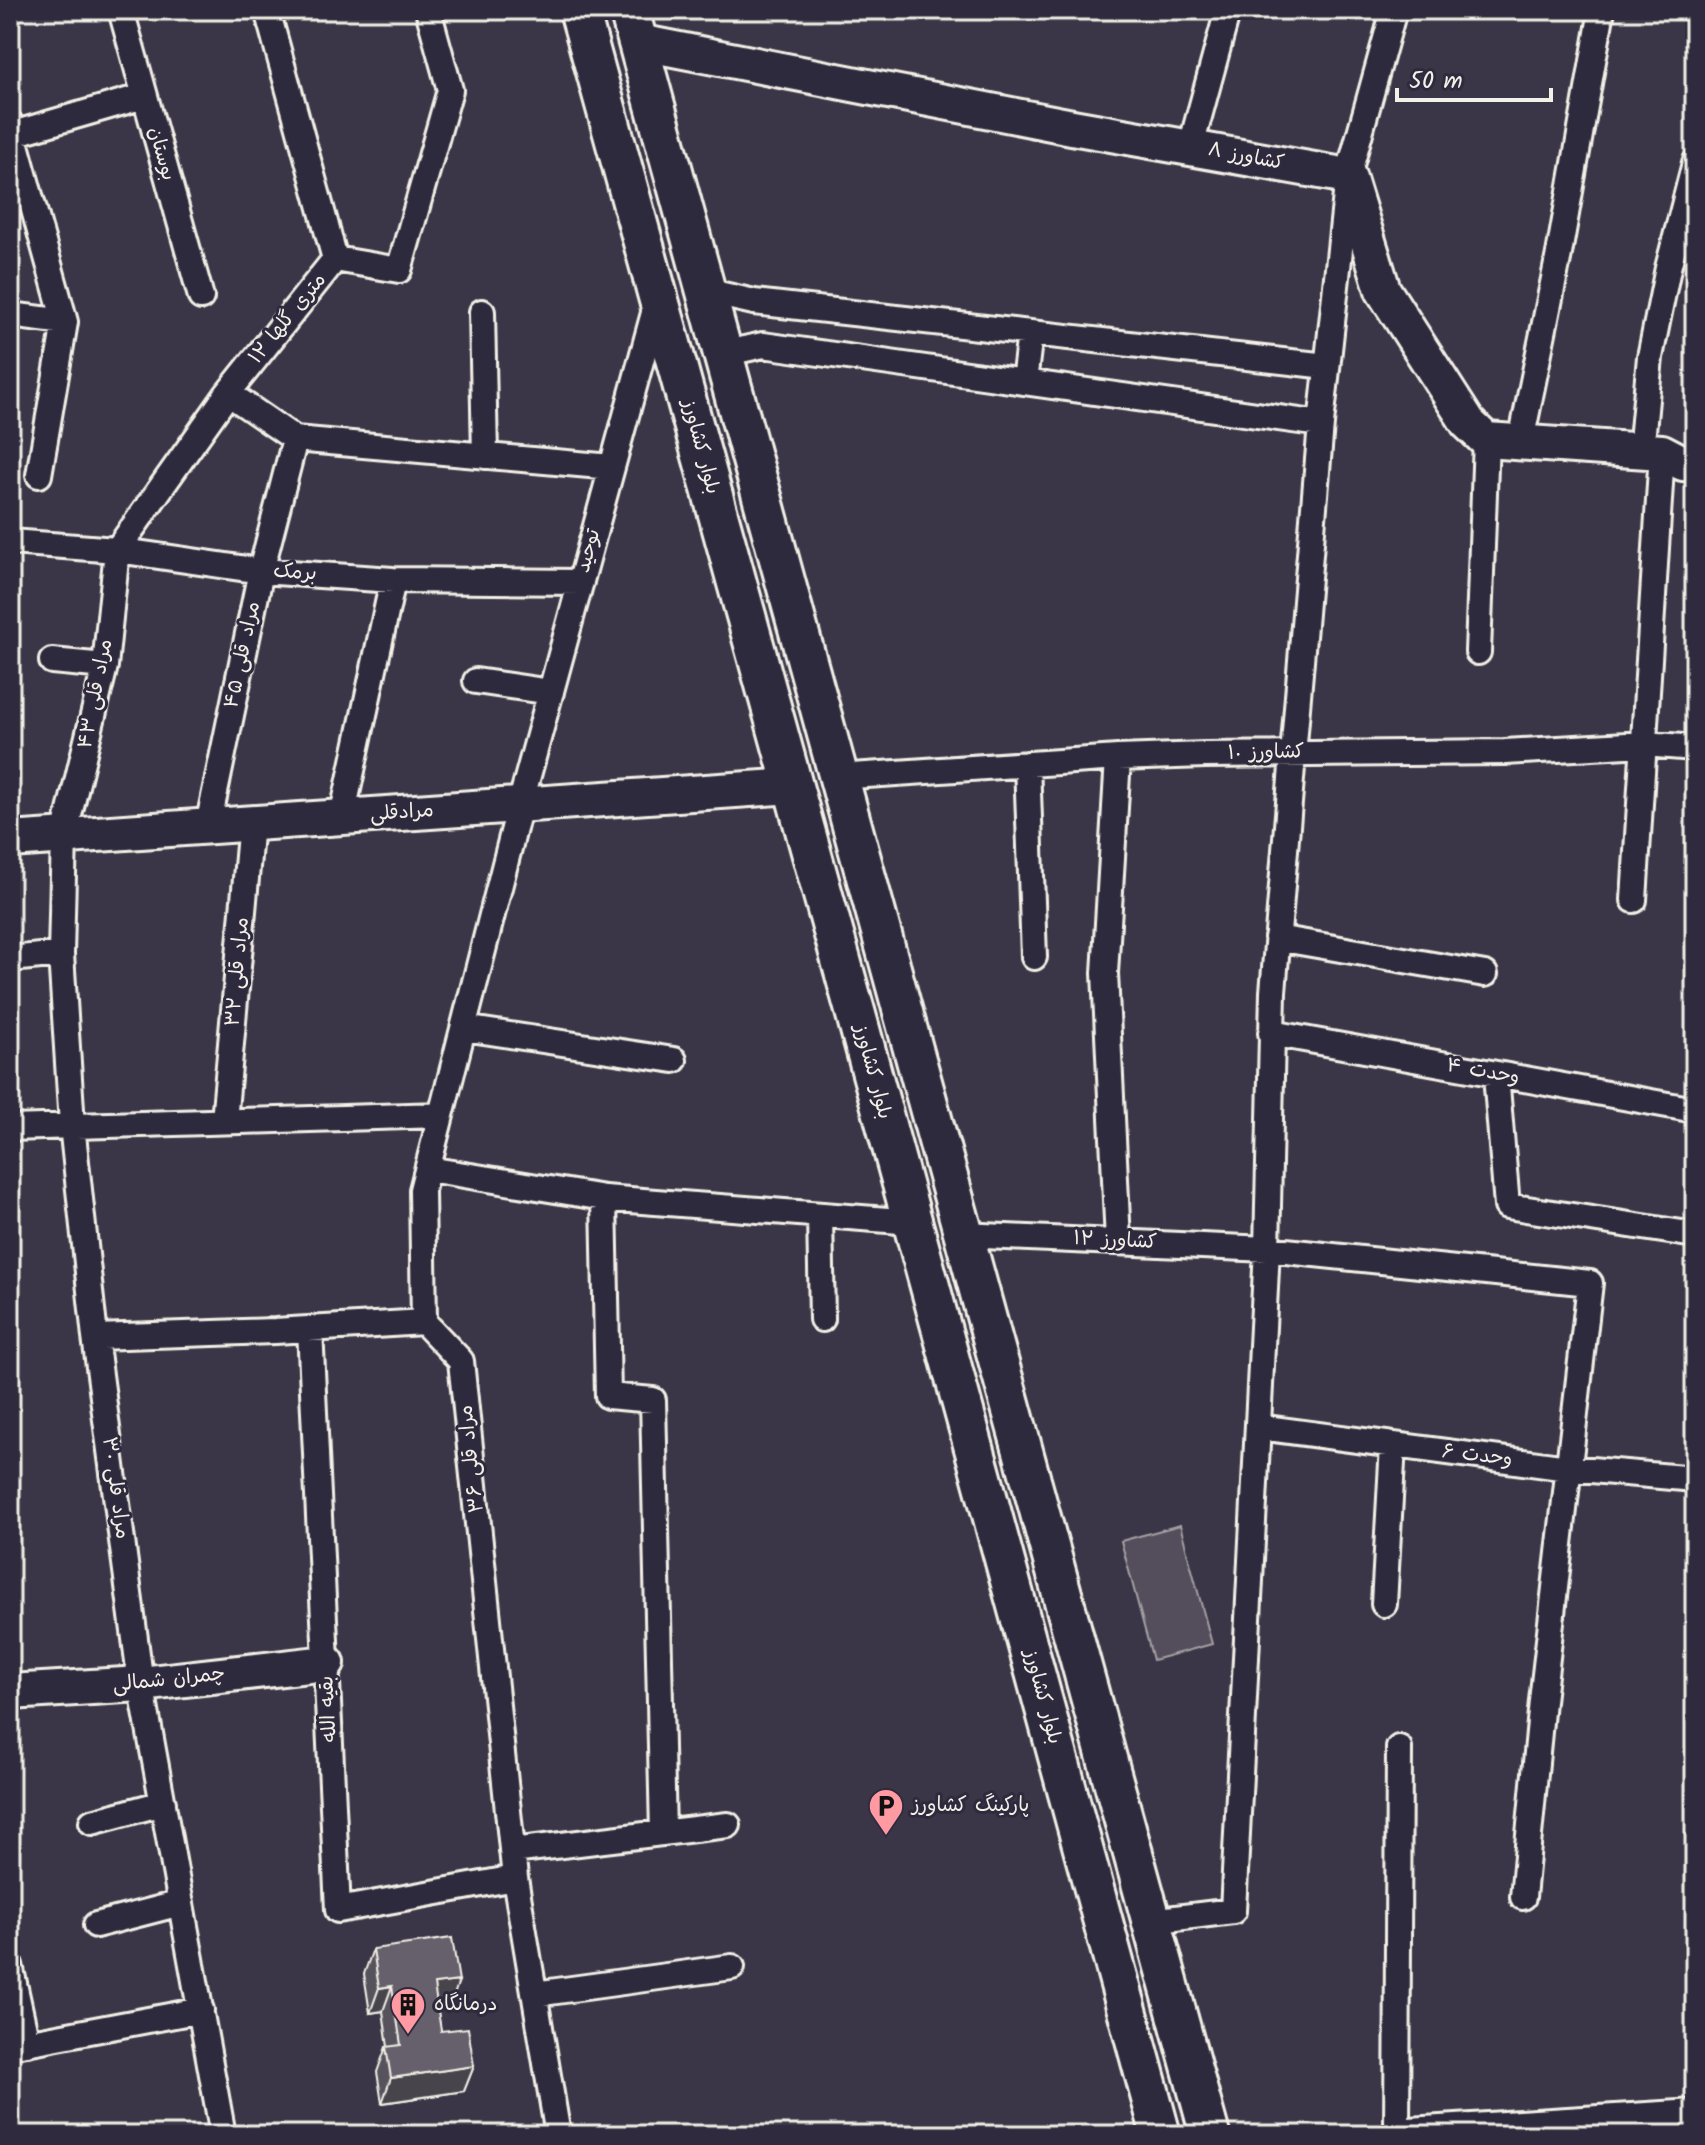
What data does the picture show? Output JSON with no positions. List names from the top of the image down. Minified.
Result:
{"streets":{"main road":["بلوار کشاورز"],"street":["بوستان","کشاورز ۸","۱۲ متری گلها","توحید","برمک","مراد قلی ۴۵","مراد قلی ۴۳","کشاورز ۱۰","مرادقلی","مراد قلی ۳۲","وحدت ۴","کشاورز ۱۲","وحدت ۶","مراد قلی ۳۶","مراد قلی ۳۰","چمران شمالی","بقیه الله"]},"crossings":[["۱۲ متری گلها","برمک"],["۱۲ متری گلها","مراد قلی ۴۳"],["بلوار کشاورز","توحید"],["بلوار کشاورز","مرادقلی"],["توحید","برمک"],["توحید","مرادقلی"],["برمک","مراد قلی ۴۵"],["برمک","مراد قلی ۴۳"],["مراد قلی ۴۵","مرادقلی"],["مراد قلی ۴۳","مرادقلی"],["مراد قلی ۴۳","مراد قلی ۳۰"],["مرادقلی","مراد قلی ۳۲"],["مرادقلی","مراد قلی ۳۰"],["کشاورز ۱۲","وحدت ۶"],["مراد قلی ۳۶","بقیه الله"],["مراد قلی ۳۰","چمران شمالی"],["چمران شمالی","بقیه الله"]],"places":{"parking":["پارکینگ کشاورز"],"building":["درمانگاه"]},"scale_bar":"50 m"}
